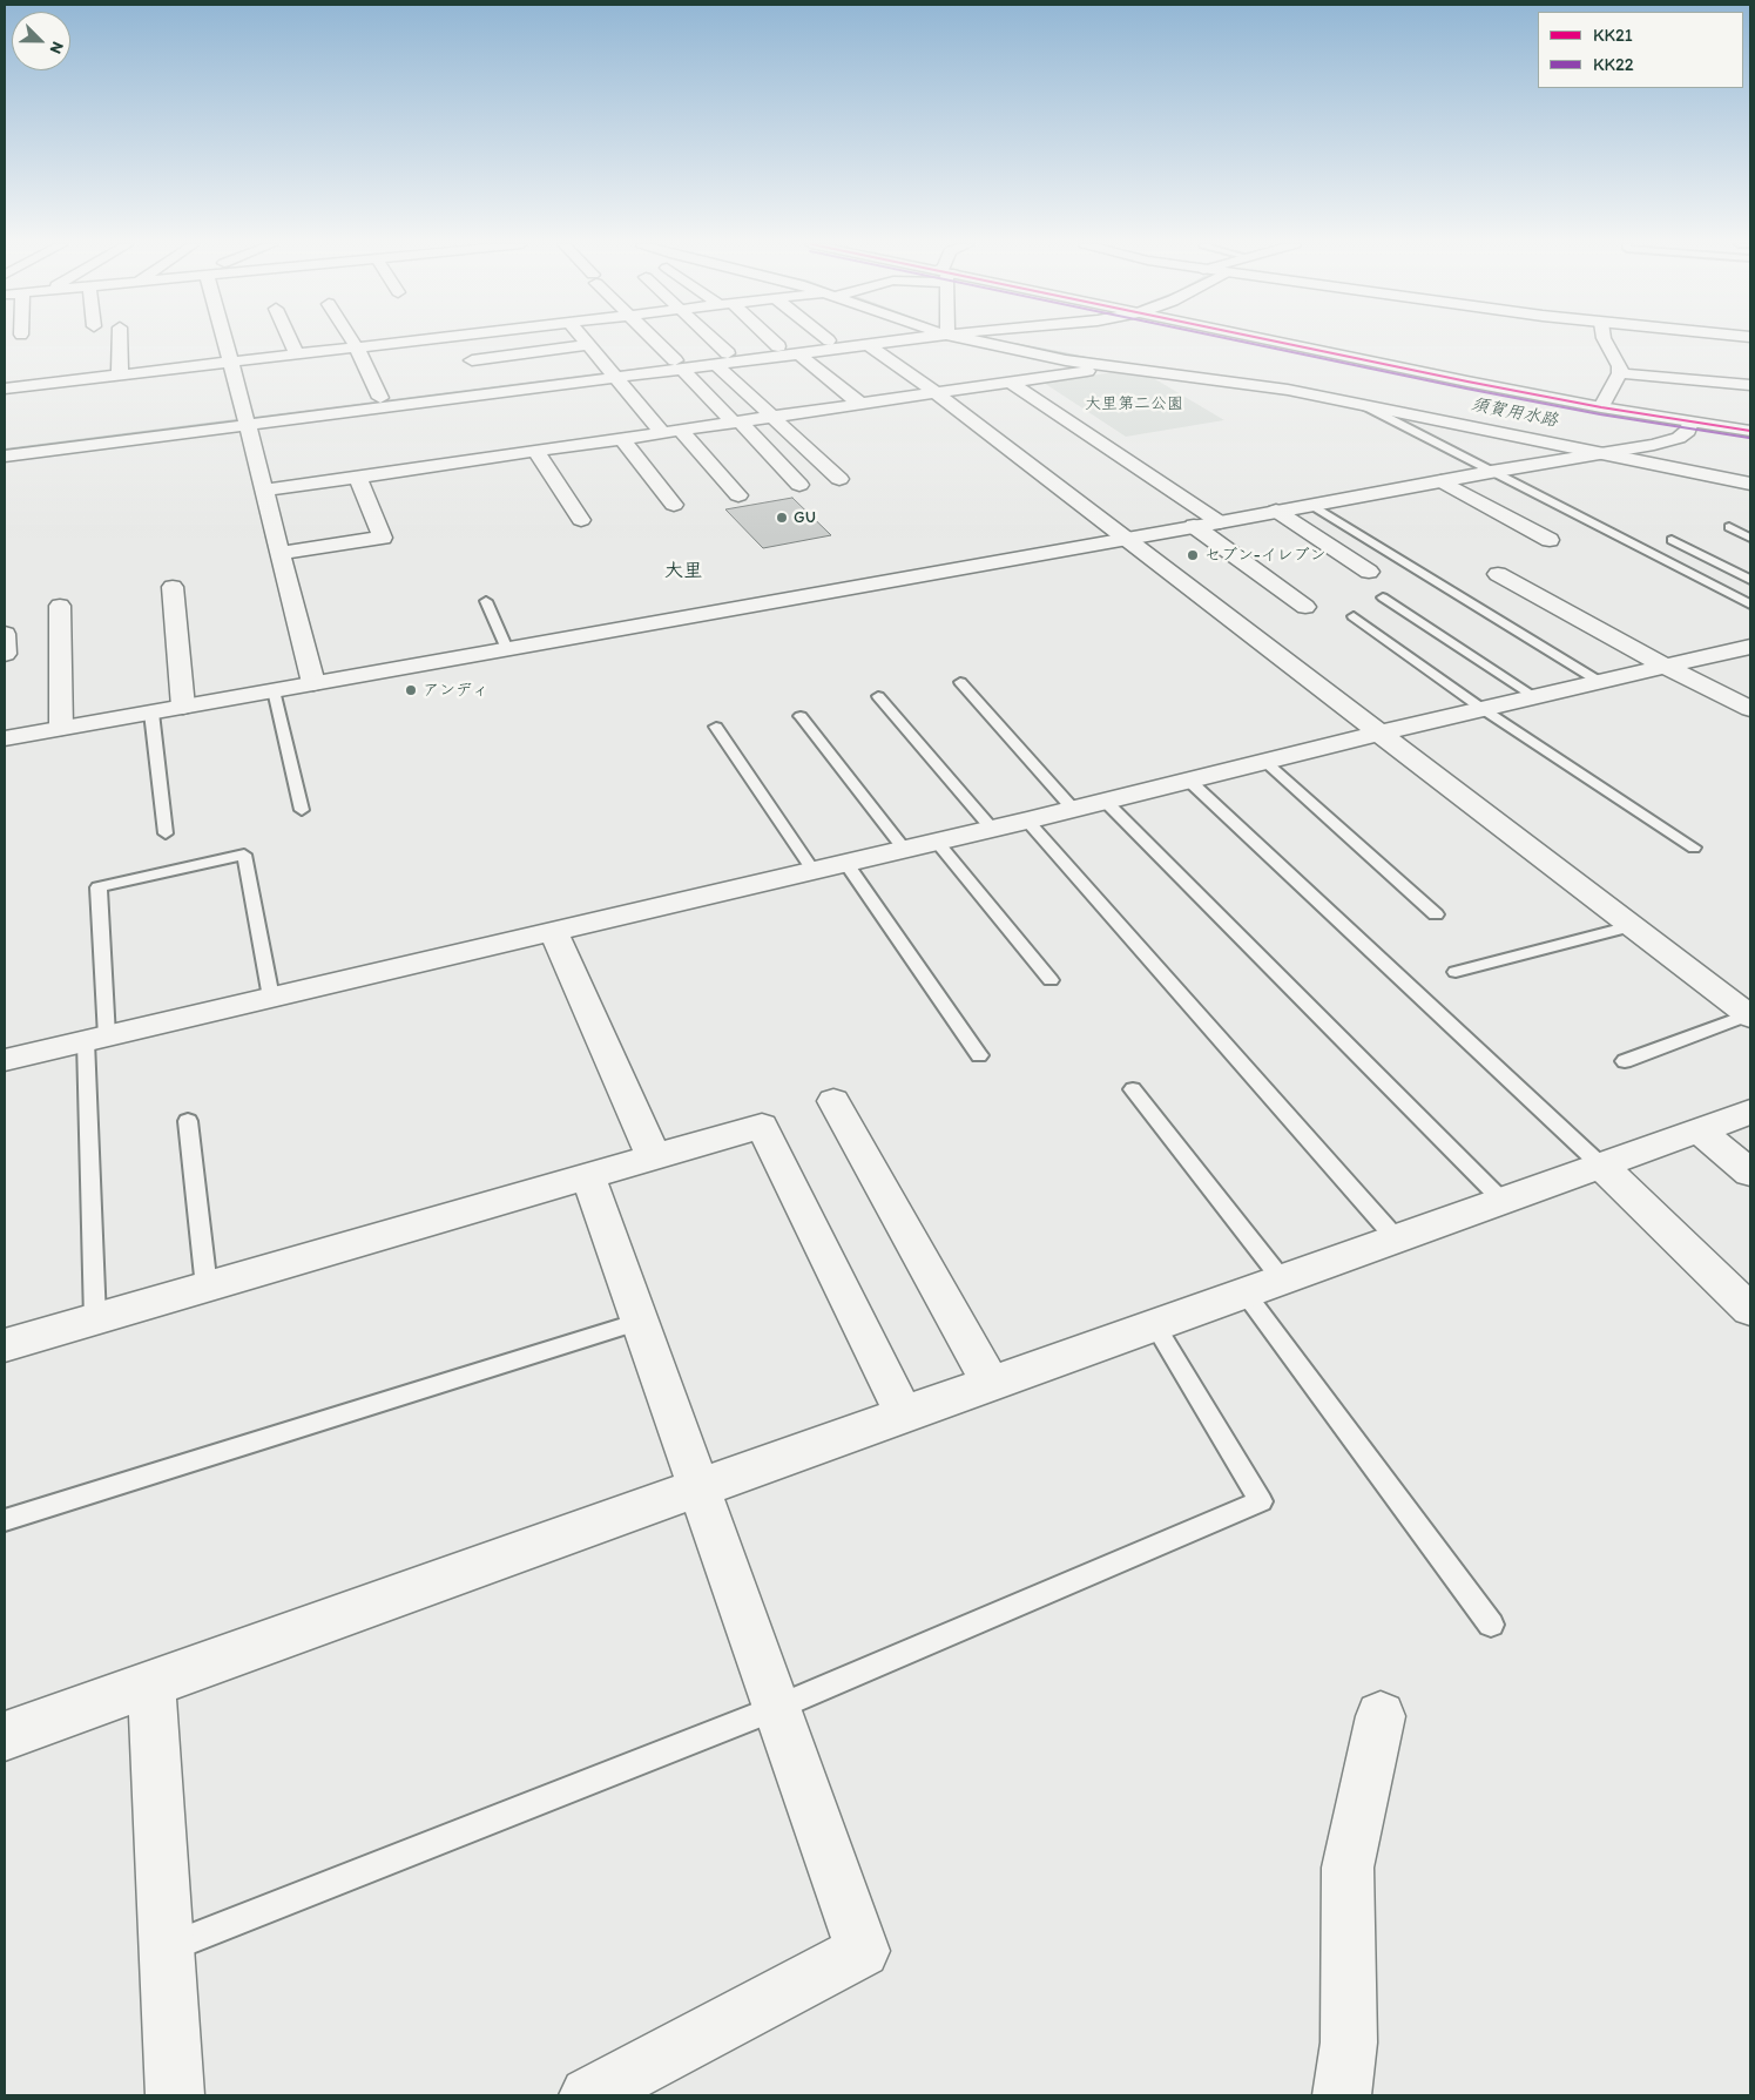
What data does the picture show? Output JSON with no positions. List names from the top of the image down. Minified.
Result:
{"districts":["大里"],"water":["須賀用水路"],"parks":["大里第二公園"],"places":["GU","セブン-イレブン","アンディ"],"lines":["transit line KK21","transit line KK22"],"legend":["KK21","KK22"],"north":"bottom right"}
